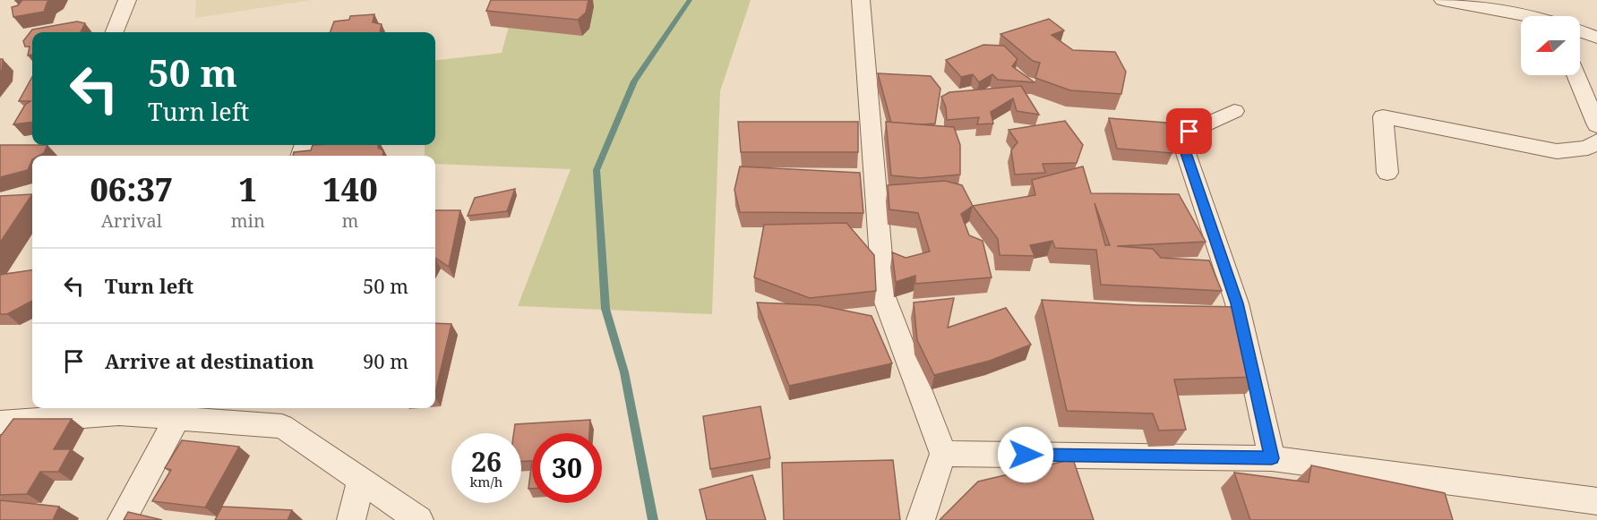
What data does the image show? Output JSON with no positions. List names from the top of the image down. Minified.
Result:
{"north":"left","page":{"turn":["50 m","Turn left"],"eta":["06:37","Arrival","1","min","140","m"],"list":[{"name":"Turn left","value":"50 m"},{"name":"Arrive at destination","value":"90 m"}],"speed":"26 km/h","limit":"30"}}
